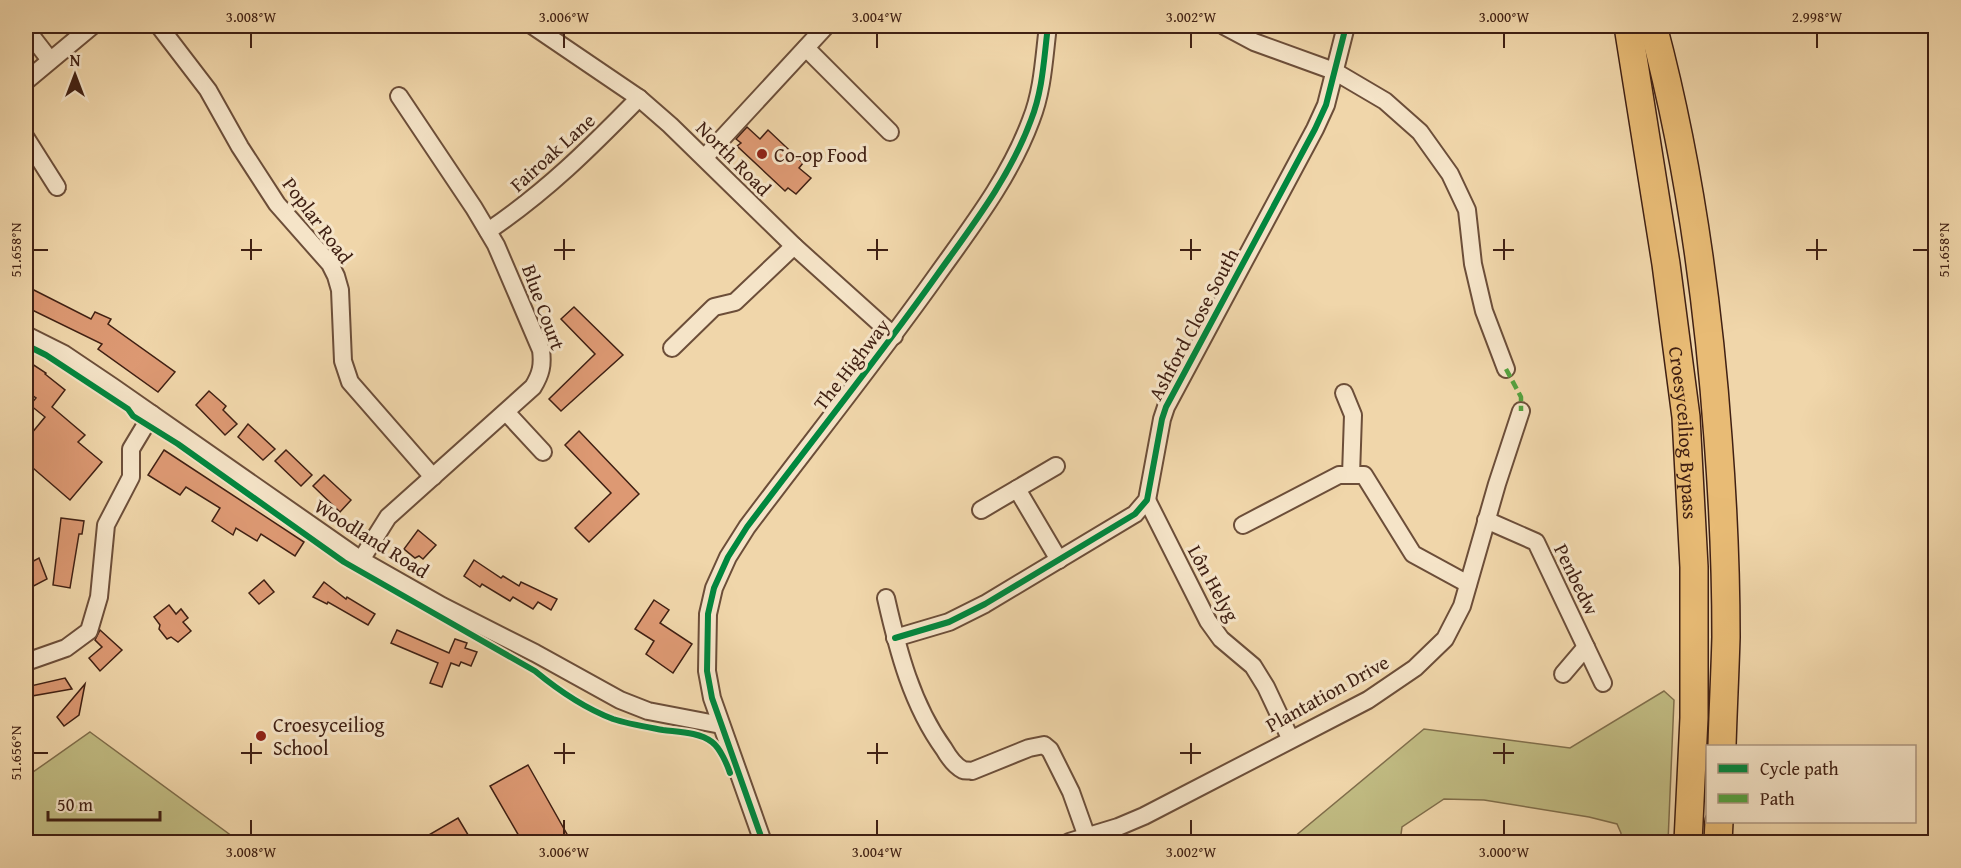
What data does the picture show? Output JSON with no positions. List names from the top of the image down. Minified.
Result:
{"streets":{"highway":["Croesyceiliog Bypass"],"street":["Fairoak Lane","North Road","Poplar Road","Blue Court","Ashford Close South","The Highway","Woodland Road","Penbedw","Lôn Helyg","Plantation Drive"]},"crossings":[["Fairoak Lane","North Road"],["Fairoak Lane","Blue Court"],["North Road","The Highway"],["Poplar Road","Blue Court"],["Blue Court","Woodland Road"],["Ashford Close South","Lôn Helyg"],["The Highway","Woodland Road"],["Penbedw","Plantation Drive"],["Lôn Helyg","Plantation Drive"]],"places":["Co-op Food","Croesyceiliog School"],"legend":["Cycle path","Path"],"scale_bar":"50 m","north":"top","coordinates":["3.008°W","3.006°W","3.004°W","3.002°W","3.000°W","2.998°W","51.658°N","51.656°N"]}
